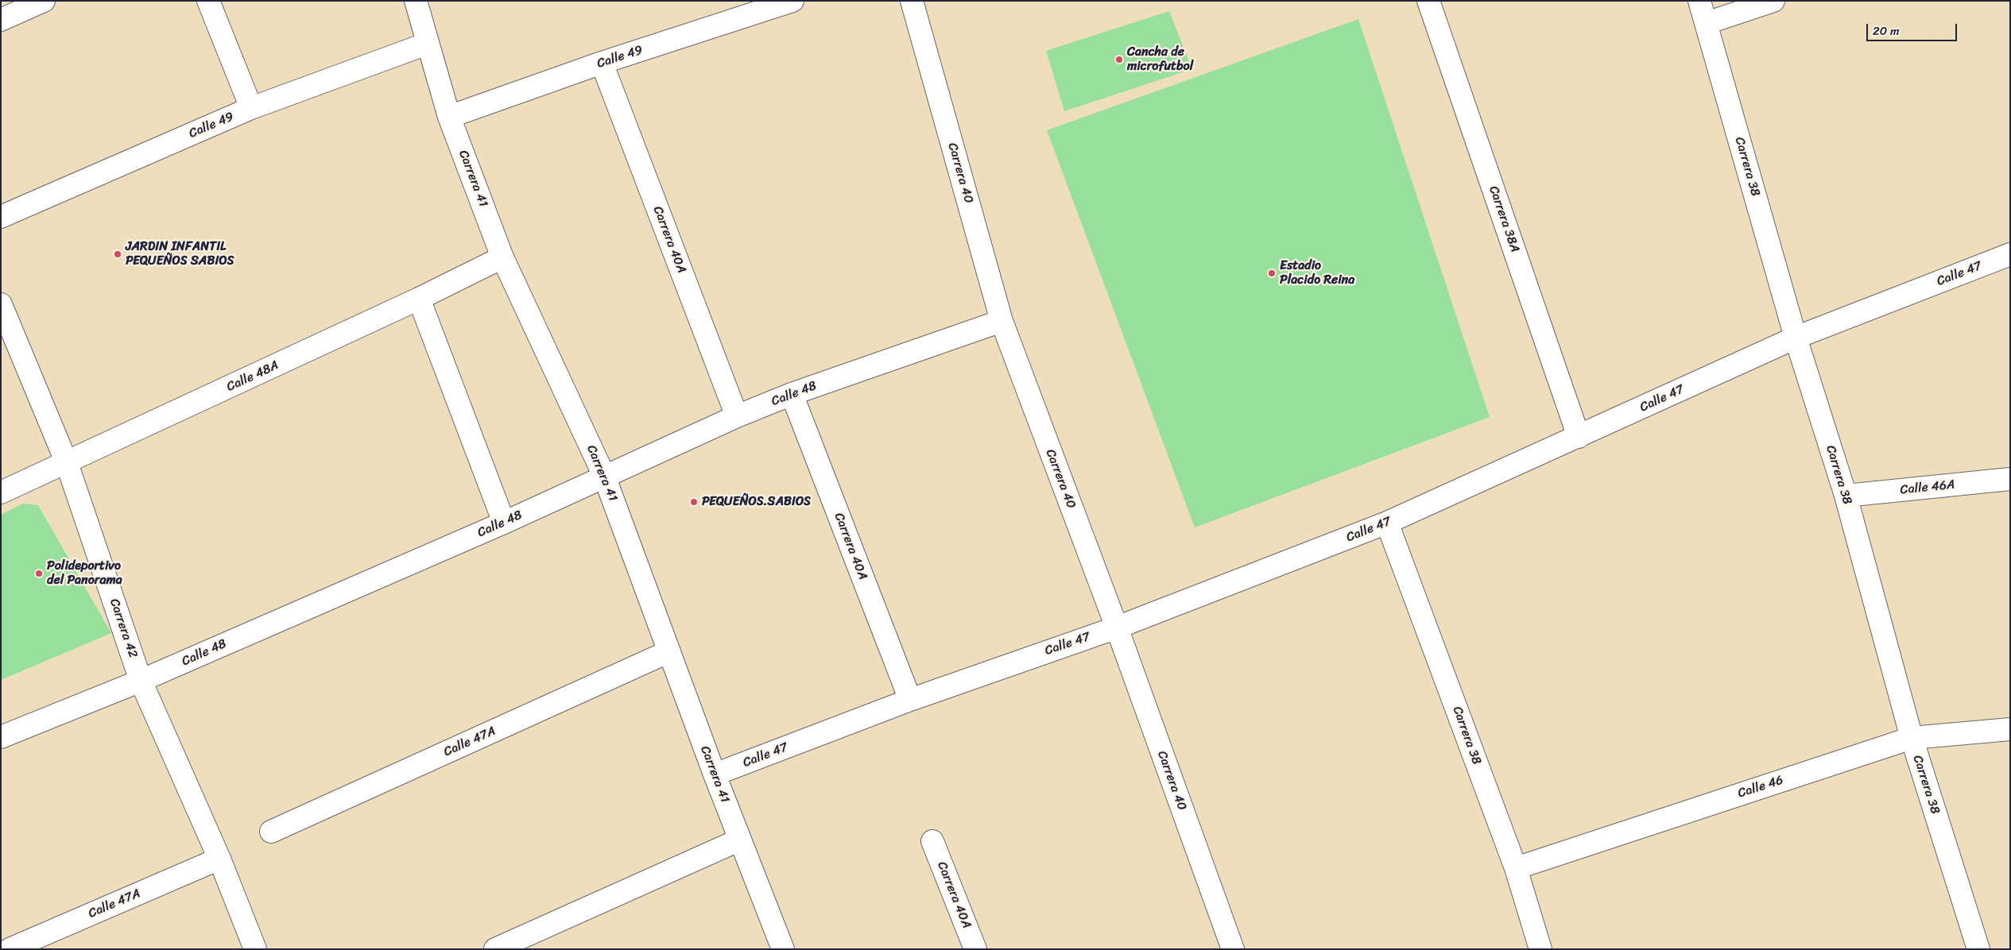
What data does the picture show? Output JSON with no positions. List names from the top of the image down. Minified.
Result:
{"streets":{"street":["Calle 49","Carrera 38","Carrera 40","Carrera 41","Carrera 38A","Carrera 40A","Calle 47","Calle 48A","Calle 48","Calle 46A","Carrera 42","Calle 47A","Calle 46"]},"crossings":[["Calle 49","Carrera 41"],["Calle 49","Carrera 40A"],["Carrera 38","Calle 47"],["Carrera 38","Calle 46A"],["Carrera 38","Calle 46"],["Carrera 40","Calle 47"],["Carrera 40","Calle 48"],["Carrera 41","Calle 47"],["Carrera 41","Calle 48A"],["Carrera 41","Calle 48"],["Carrera 41","Calle 47A"],["Carrera 38A","Calle 47"],["Carrera 40A","Calle 47"],["Carrera 40A","Calle 48"],["Calle 48A","Carrera 42"],["Calle 48","Carrera 42"],["Carrera 42","Calle 47A"]],"places":["Cancha de microfutbol","JARDIN INFANTIL PEQUEÑOS SABIOS","Estadio Placido Reina","PEQUEÑOS.SABIOS","Polideportivo del Panorama"],"scale_bar":"20 m"}
